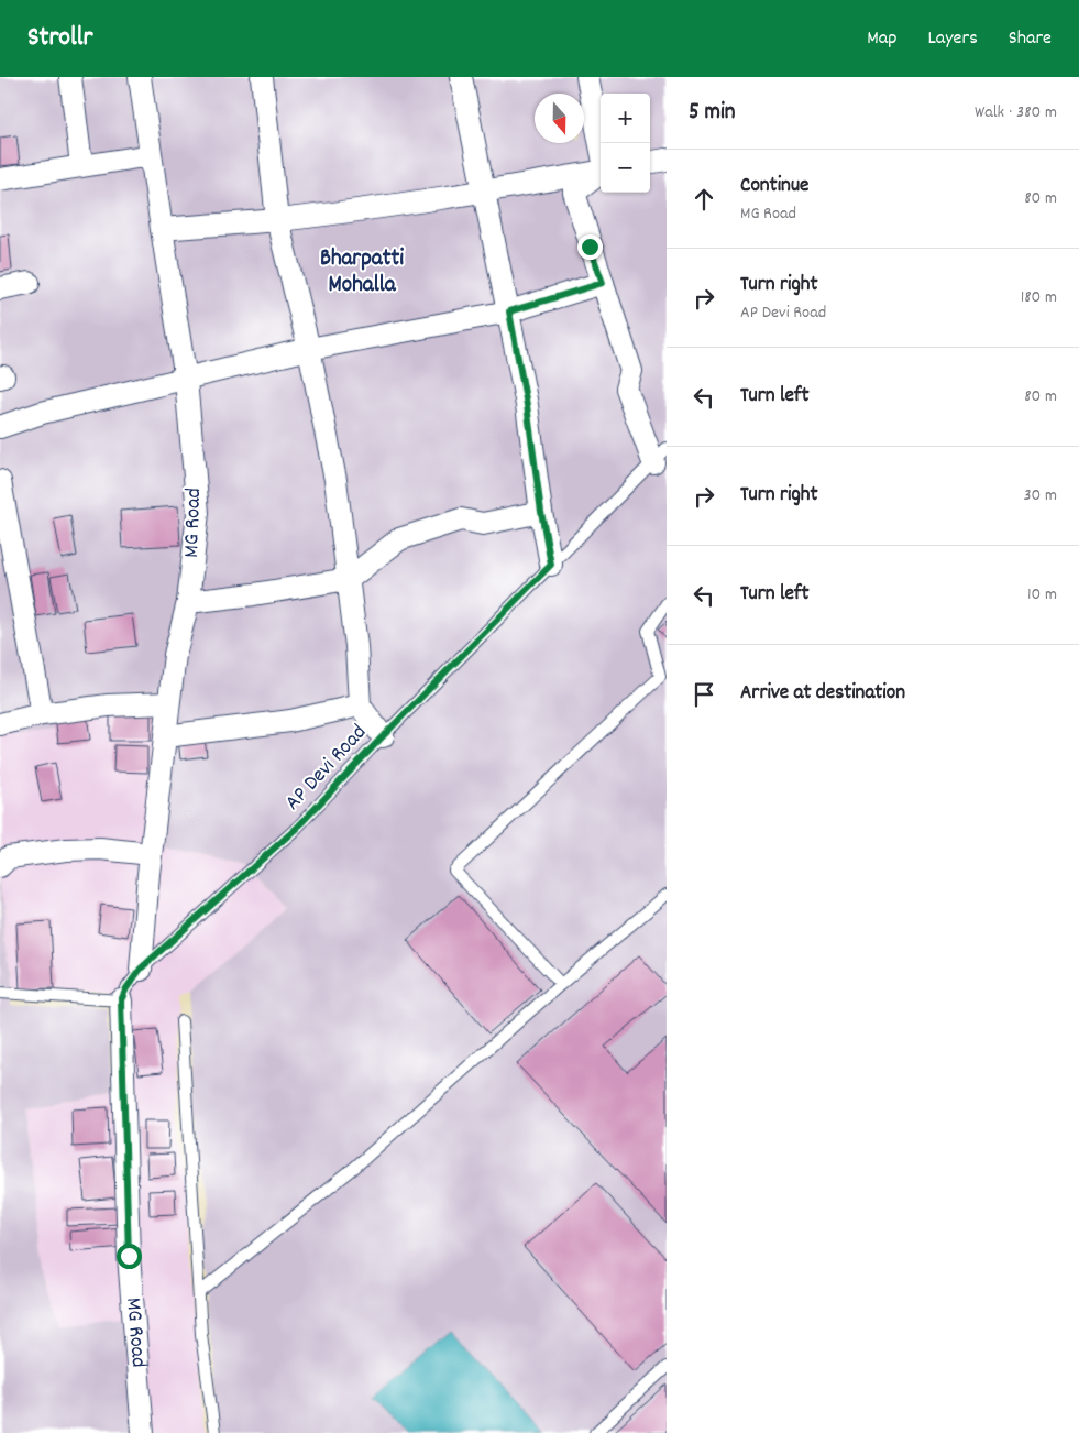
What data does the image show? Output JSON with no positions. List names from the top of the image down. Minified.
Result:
{"streets":{"street":["MG Road"],"lane":["AP Devi Road"]},"crossings":[["MG Road","AP Devi Road"]],"districts":["Bharpatti Mohalla"],"north":"bottom","page":{"header":"Strollr","nav":["Map","Layers","Share"],"heading":["5 min","Walk · 380 m"],"map_buttons":["+","−"],"list":[["Continue","MG Road","80 m"],["Turn right","AP Devi Road","180 m"],["Turn left","80 m"],["Turn right","30 m"],["Turn left","10 m"],"Arrive at destination"]}}
